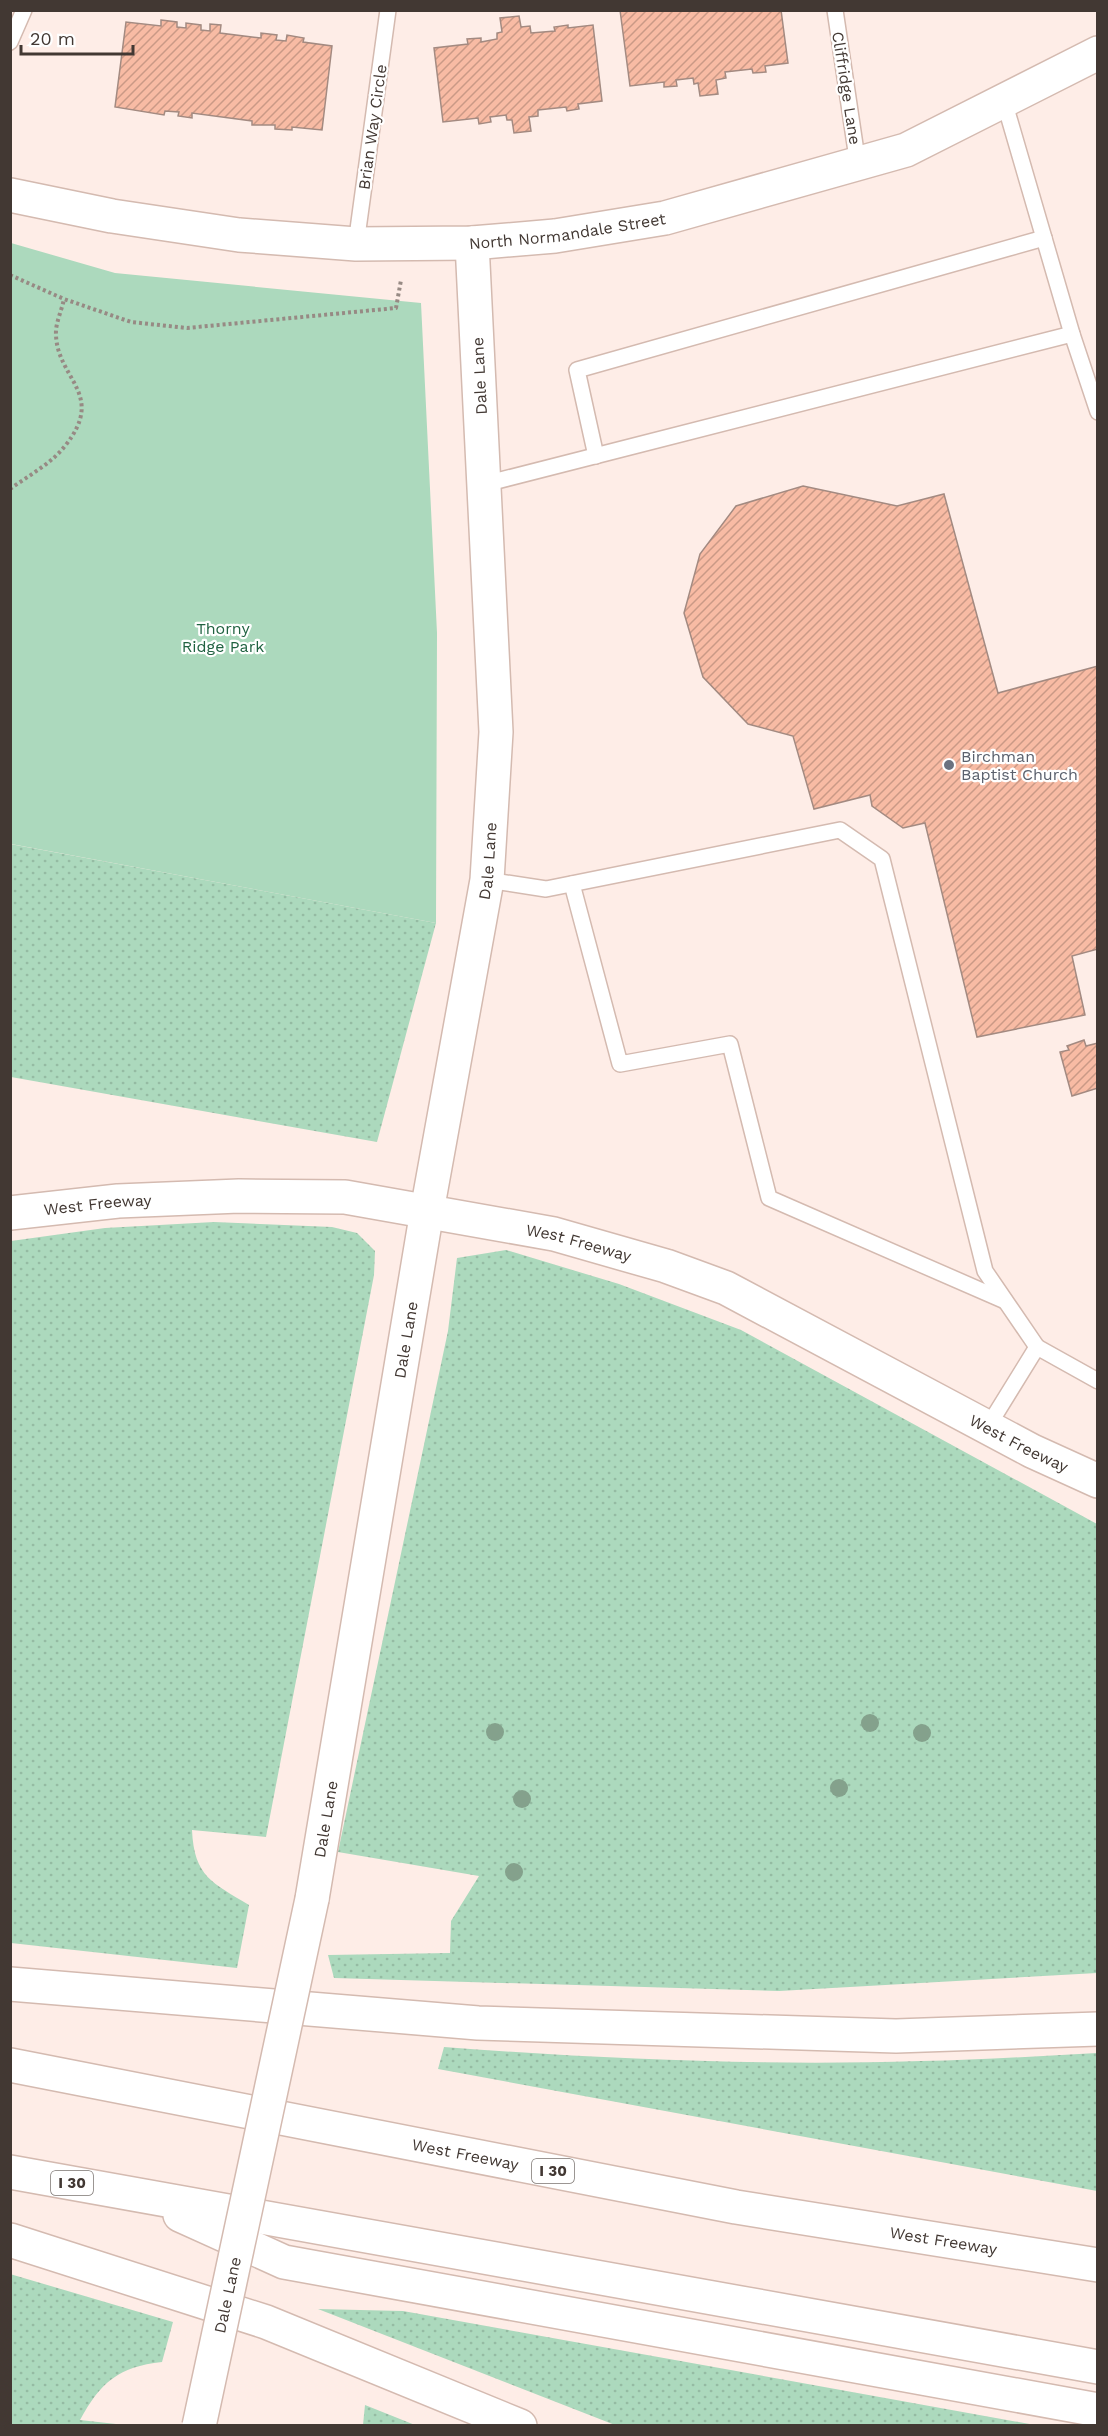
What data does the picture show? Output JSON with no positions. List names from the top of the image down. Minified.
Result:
{"streets":{"main road":["North Normandale Street","Dale Lane","West Freeway","I 30"],"lane":["Cliffridge Lane","Brian Way Circle"]},"crossings":[["Cliffridge Lane","North Normandale Street"],["Brian Way Circle","North Normandale Street"],["North Normandale Street","Dale Lane"],["Dale Lane","West Freeway"]],"parks":["Thorny Ridge Park"],"places":["Birchman Baptist Church"],"scale_bar":"20 m"}
